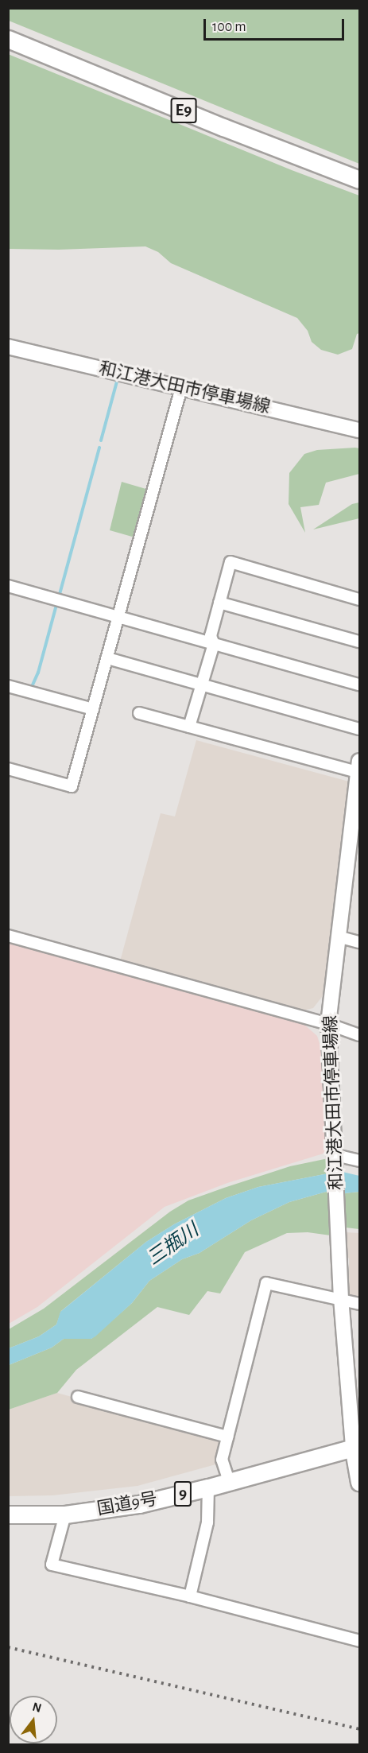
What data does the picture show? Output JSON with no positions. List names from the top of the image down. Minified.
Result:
{"streets":{"highway":["E9","9","国道9号"],"main road":["和江港大田市停車場線"]},"crossings":[["和江港大田市停車場線","国道9号"]],"water":["三瓶川"],"scale_bar":"100 m","north":"top"}
